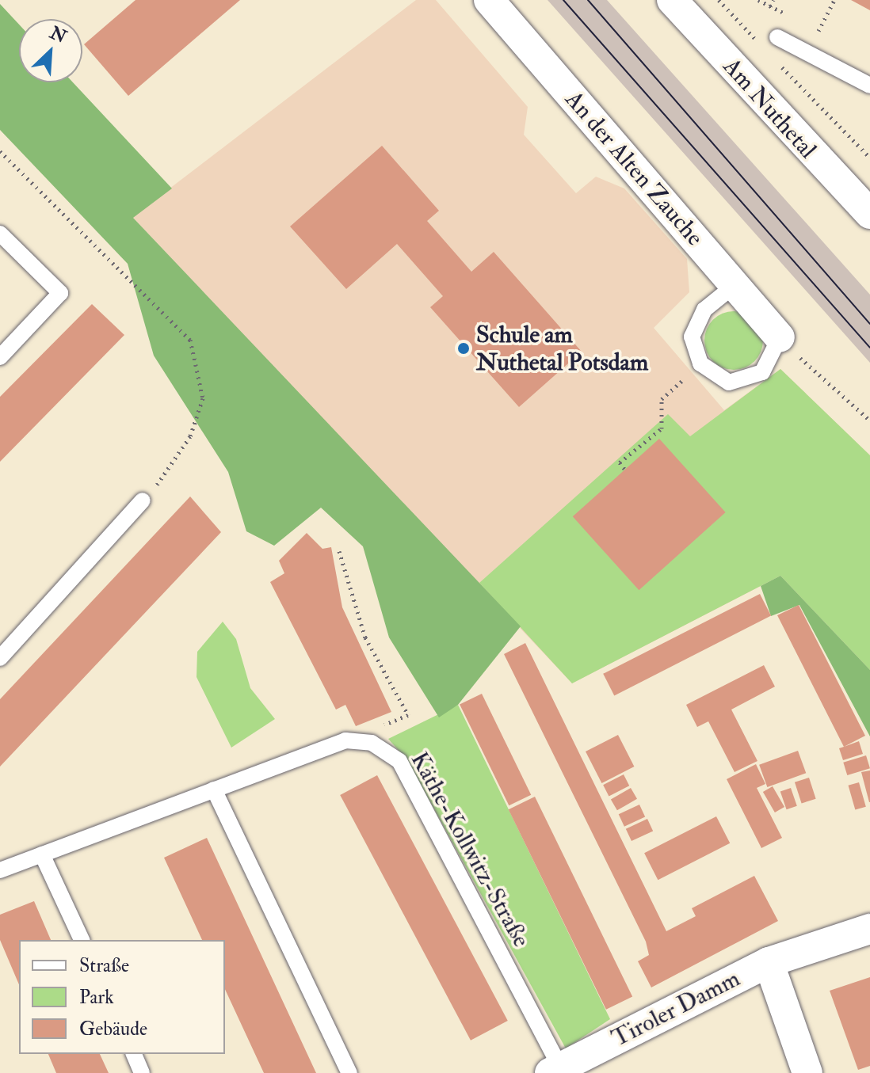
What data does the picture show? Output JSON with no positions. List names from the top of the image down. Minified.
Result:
{"streets":{"street":["Am Nuthetal","An der Alten Zauche","Tiroler Damm"],"lane":["Käthe-Kollwitz-Straße"]},"crossings":[["Käthe-Kollwitz-Straße","Tiroler Damm"]],"places":["Schule am Nuthetal Potsdam"],"legend":["Straße","Park","Gebäude"],"north":"top right"}
